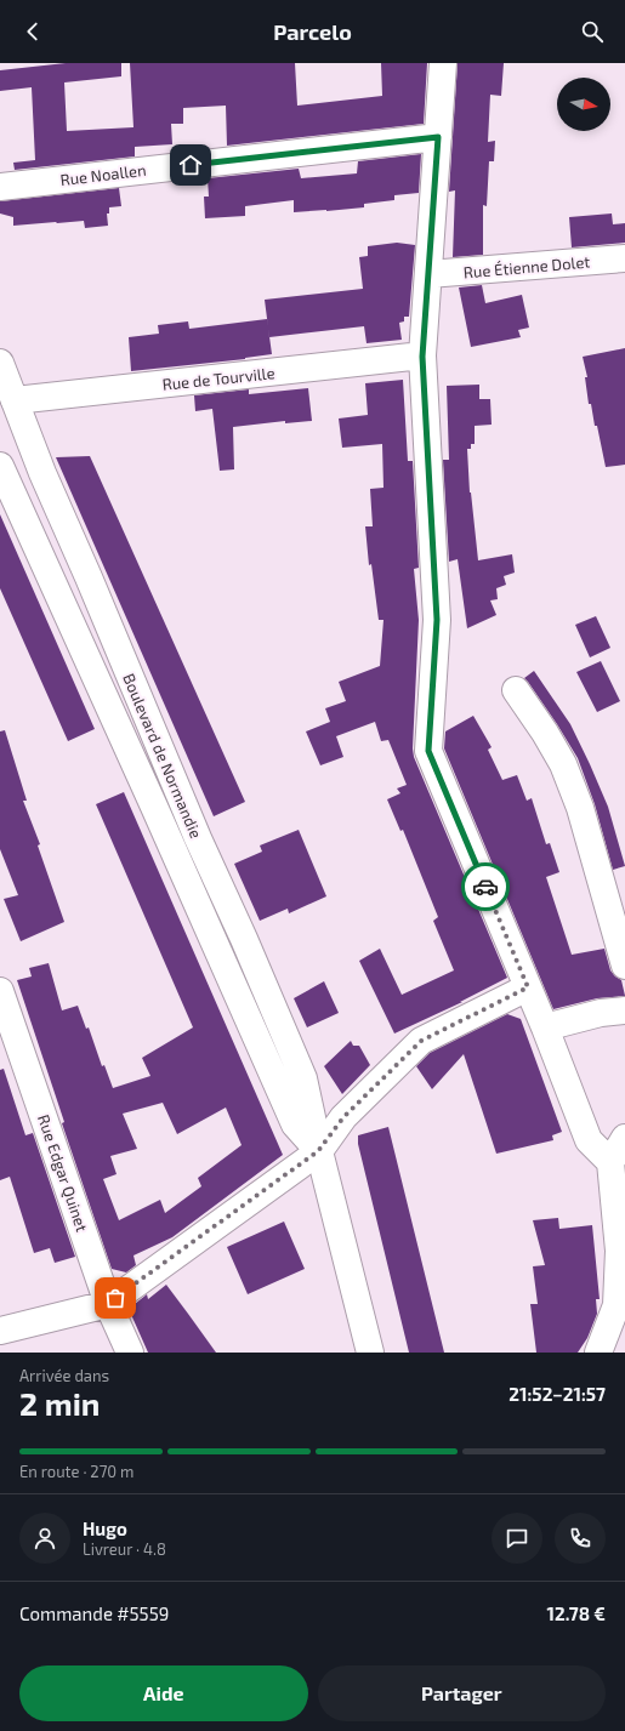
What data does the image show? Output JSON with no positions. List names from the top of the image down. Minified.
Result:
{"streets":{"street":["Rue Noallen","Rue Étienne Dolet","Rue de Tourville","Boulevard de Normandie","Rue Edgar Quinet"]},"crossings":[["Rue de Tourville","Boulevard de Normandie"]],"north":"right","page":{"header":"Parcelo","heading":["2 min","Arrivée dans","21:52–21:57"],"panel":["Hugo","Livreur · 4.8","Commande #5559","12.78 €"],"bar":"En route · 270 m","buttons":["Aide","Partager"]}}
